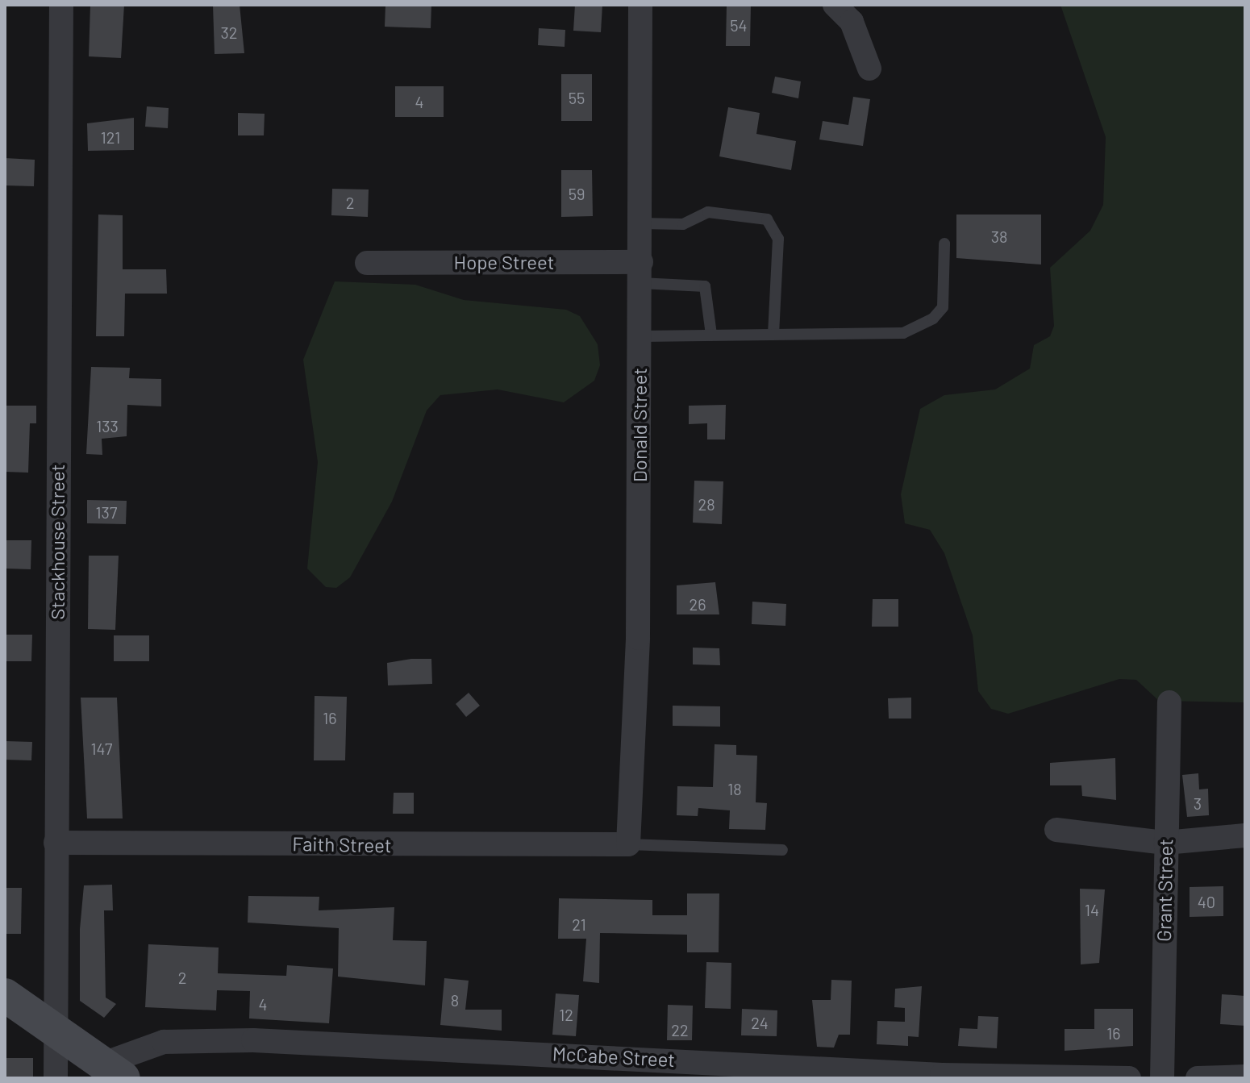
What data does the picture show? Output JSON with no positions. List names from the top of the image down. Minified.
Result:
{"streets":{"street":["Hope Street","Donald Street","Stackhouse Street","Faith Street","Grant Street","McCabe Street"]},"crossings":[["Hope Street","Donald Street"],["Donald Street","Faith Street"],["Stackhouse Street","Faith Street"]],"house_numbers":["54","32","55","4","121","59","2","38","133","28","137","26","16","147","18","3","40","14","21","2","8","4","12","24","22","16"]}
